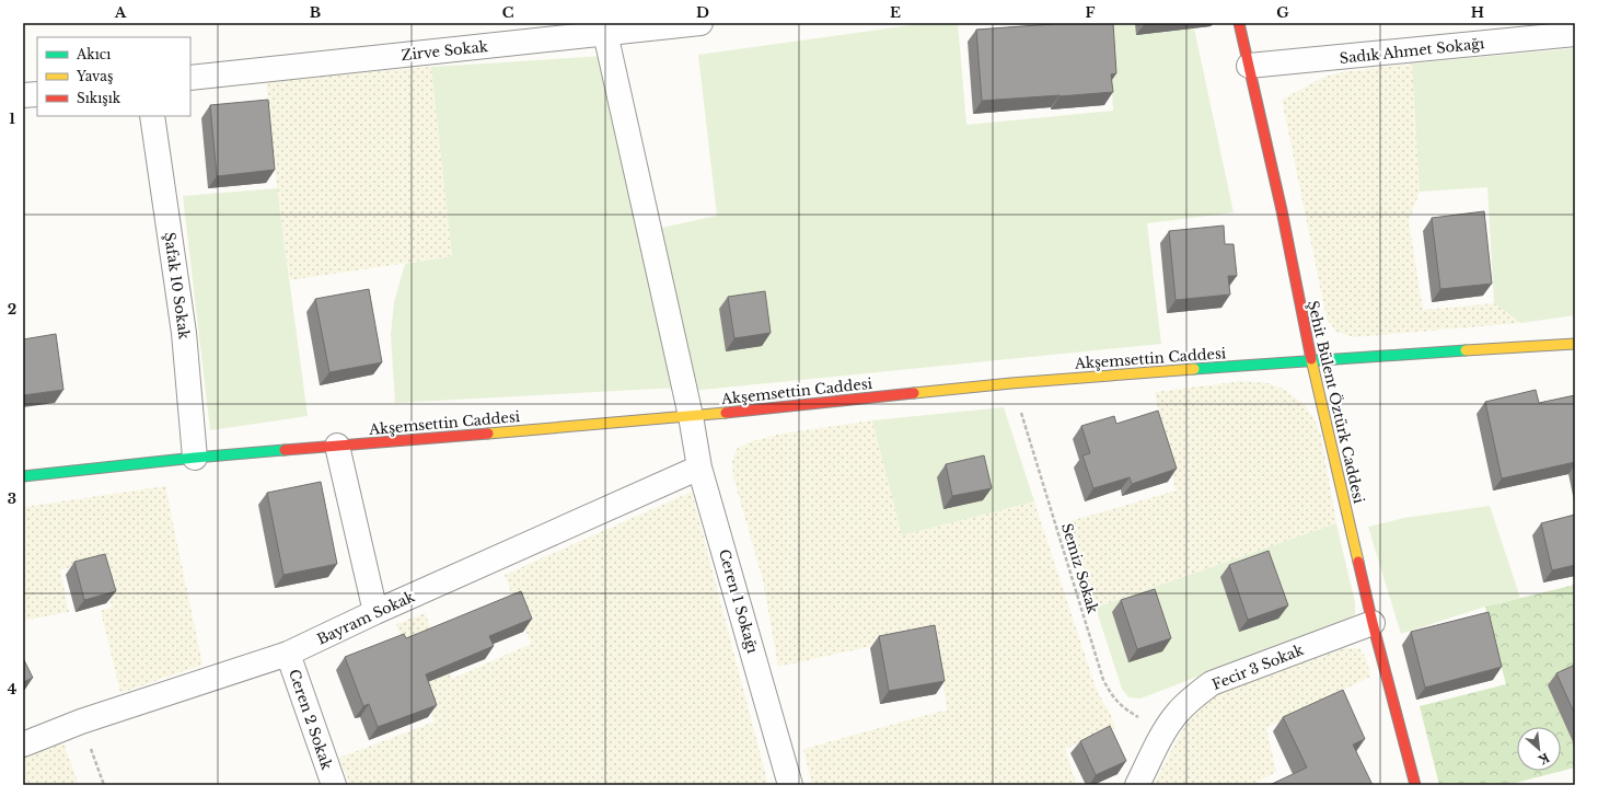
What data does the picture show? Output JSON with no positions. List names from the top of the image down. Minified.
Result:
{"streets":{"street":["Zirve Sokak","Sadık Ahmet Sokağı","Şafak 10 Sokak","Akşemsettin Caddesi","Şehit Bülent Öztürk Caddesi","Ceren 1 Sokağı","Bayram Sokak","Fecir 3 Sokak","Ceren 2 Sokak"],"path":["Semiz Sokak"]},"crossings":[["Zirve Sokak","Ceren 1 Sokağı"],["Sadık Ahmet Sokağı","Şehit Bülent Öztürk Caddesi"],["Şafak 10 Sokak","Akşemsettin Caddesi"],["Akşemsettin Caddesi","Şehit Bülent Öztürk Caddesi"],["Akşemsettin Caddesi","Semiz Sokak"],["Akşemsettin Caddesi","Ceren 1 Sokağı"],["Şehit Bülent Öztürk Caddesi","Fecir 3 Sokak"],["Semiz Sokak","Fecir 3 Sokak"],["Ceren 1 Sokağı","Bayram Sokak"],["Bayram Sokak","Ceren 2 Sokak"]],"legend":["Akıcı","Yavaş","Sıkışık"],"north":"bottom right","grid":{"columns":["A","B","C","D","E","F","G","H"],"rows":["1","2","3","4"]}}
